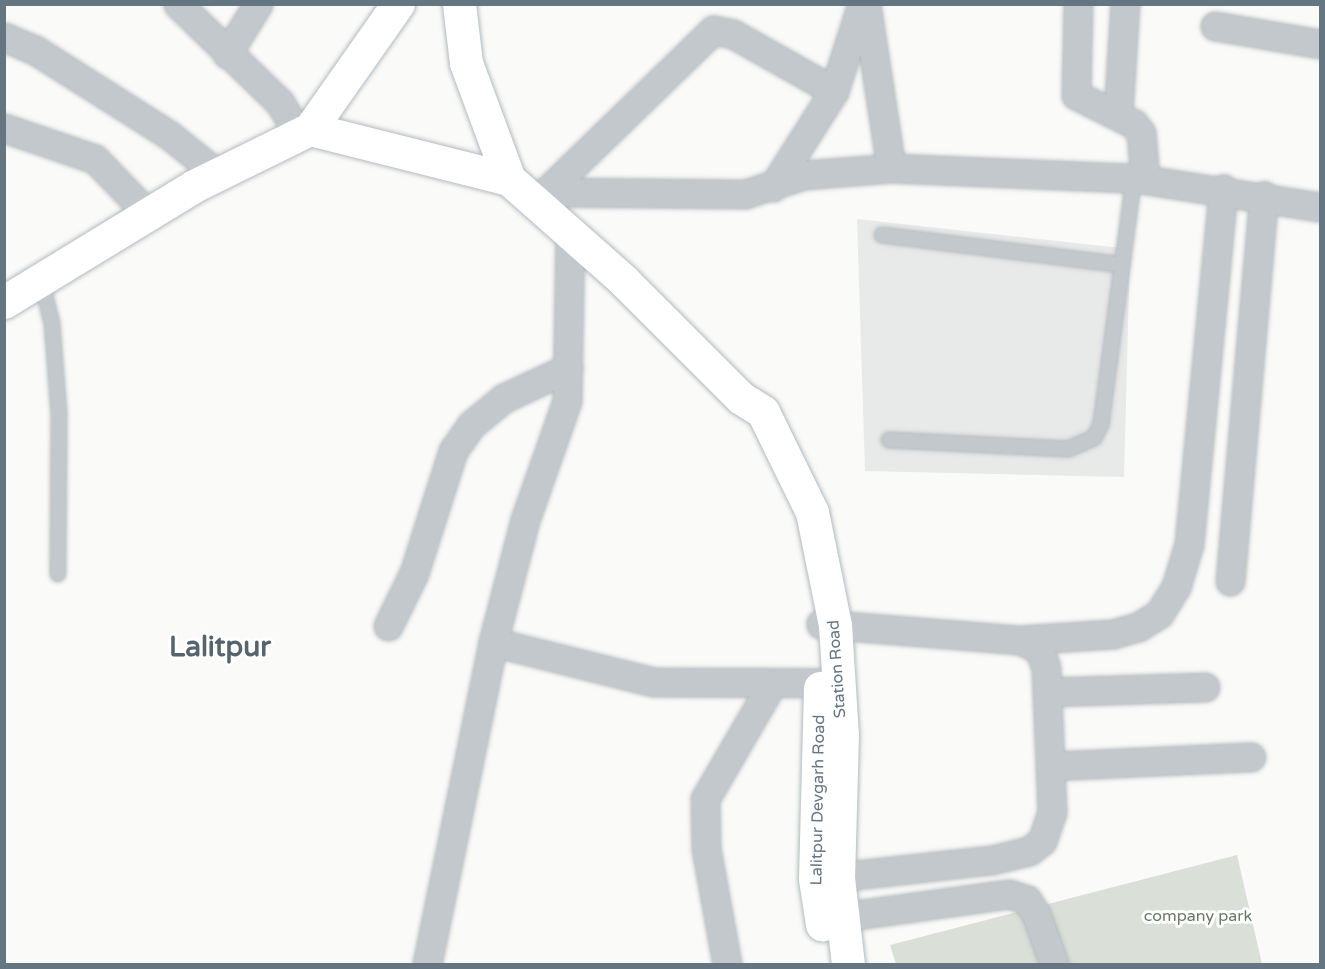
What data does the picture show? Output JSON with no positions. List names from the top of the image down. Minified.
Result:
{"streets":{"main road":["Station Road","Lalitpur Devgarh Road"]},"crossings":[["Station Road","Lalitpur Devgarh Road"]],"districts":["Lalitpur"],"parks":["company park"]}
